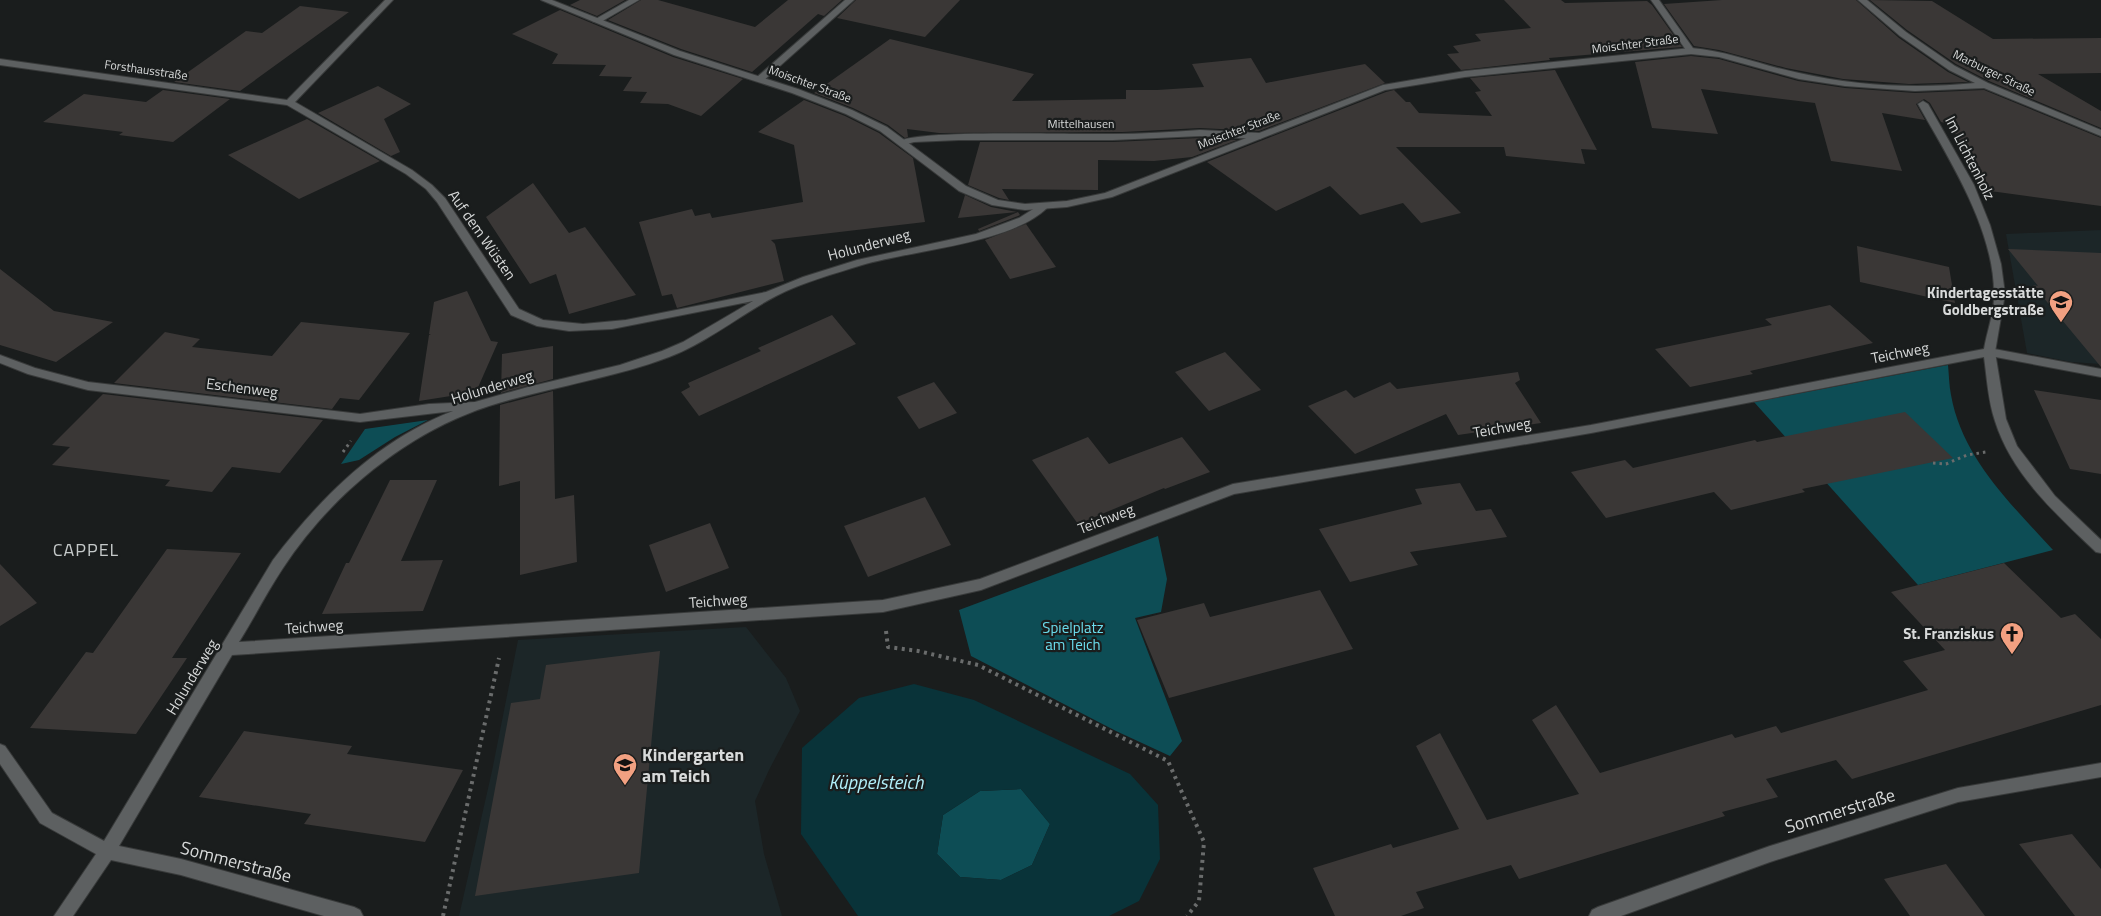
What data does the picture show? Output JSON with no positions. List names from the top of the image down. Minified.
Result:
{"streets":{"street":["Moischter Straße","Forsthausstraße","Marburger Straße","Mittelhausen","Im Lichtenholz","Auf dem Wüsten","Holunderweg","Teichweg","Eschenweg","Sommerstraße"]},"crossings":[["Moischter Straße","Marburger Straße"],["Moischter Straße","Mittelhausen"],["Moischter Straße","Holunderweg"],["Forsthausstraße","Auf dem Wüsten"],["Im Lichtenholz","Teichweg"],["Auf dem Wüsten","Holunderweg"],["Holunderweg","Teichweg"],["Holunderweg","Eschenweg"],["Holunderweg","Sommerstraße"]],"districts":["CAPPEL"],"water":["Küppelsteich"],"parks":["Spielplatz am Teich"],"places":{"school or university":["Kindertagesstätte Goldbergstraße","Kindergarten am Teich"],"church":["St. Franziskus"]}}
